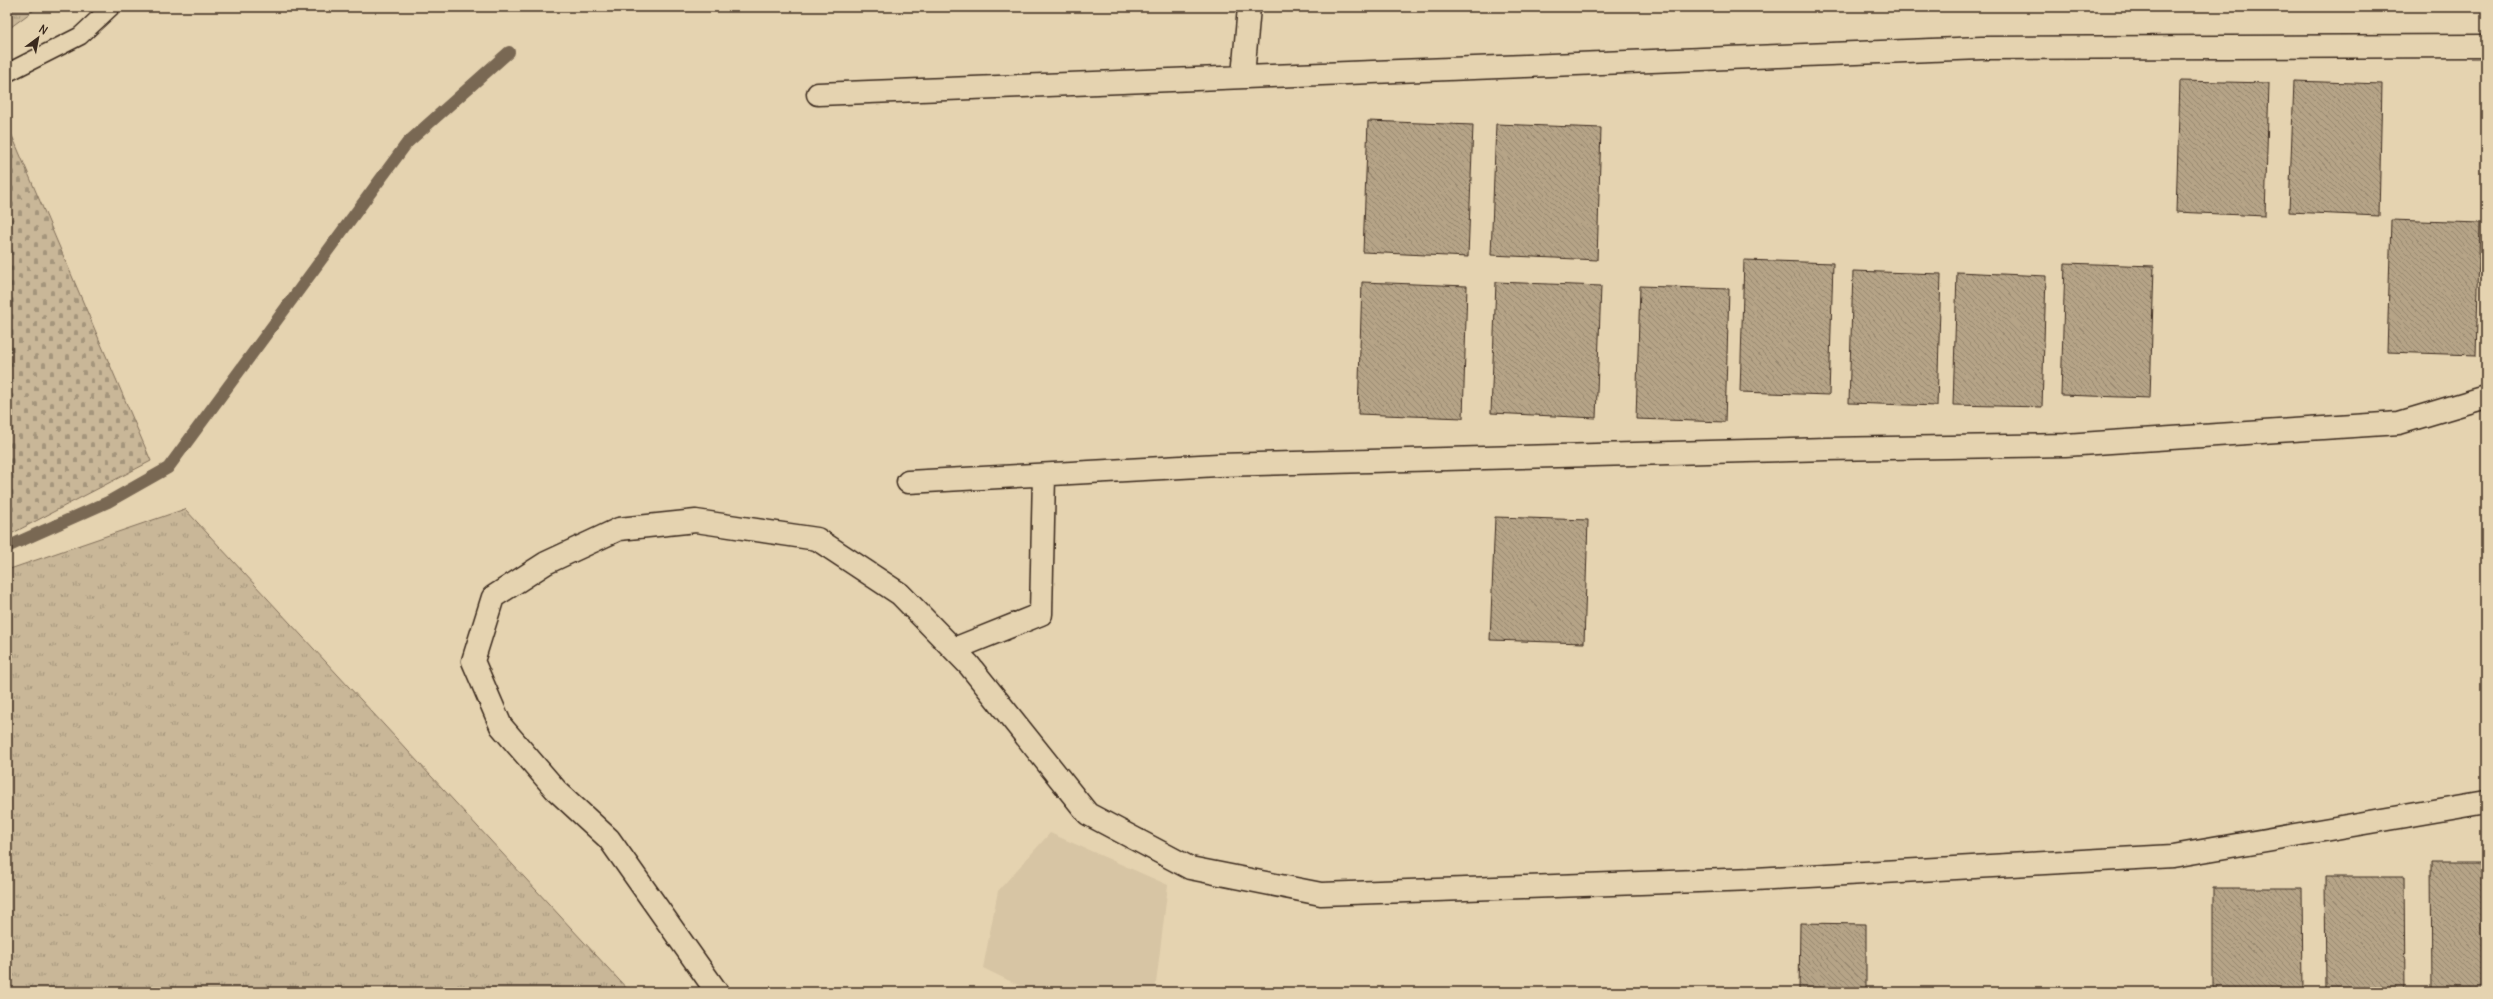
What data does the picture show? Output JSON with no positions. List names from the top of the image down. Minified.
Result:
{"north":"top right"}
